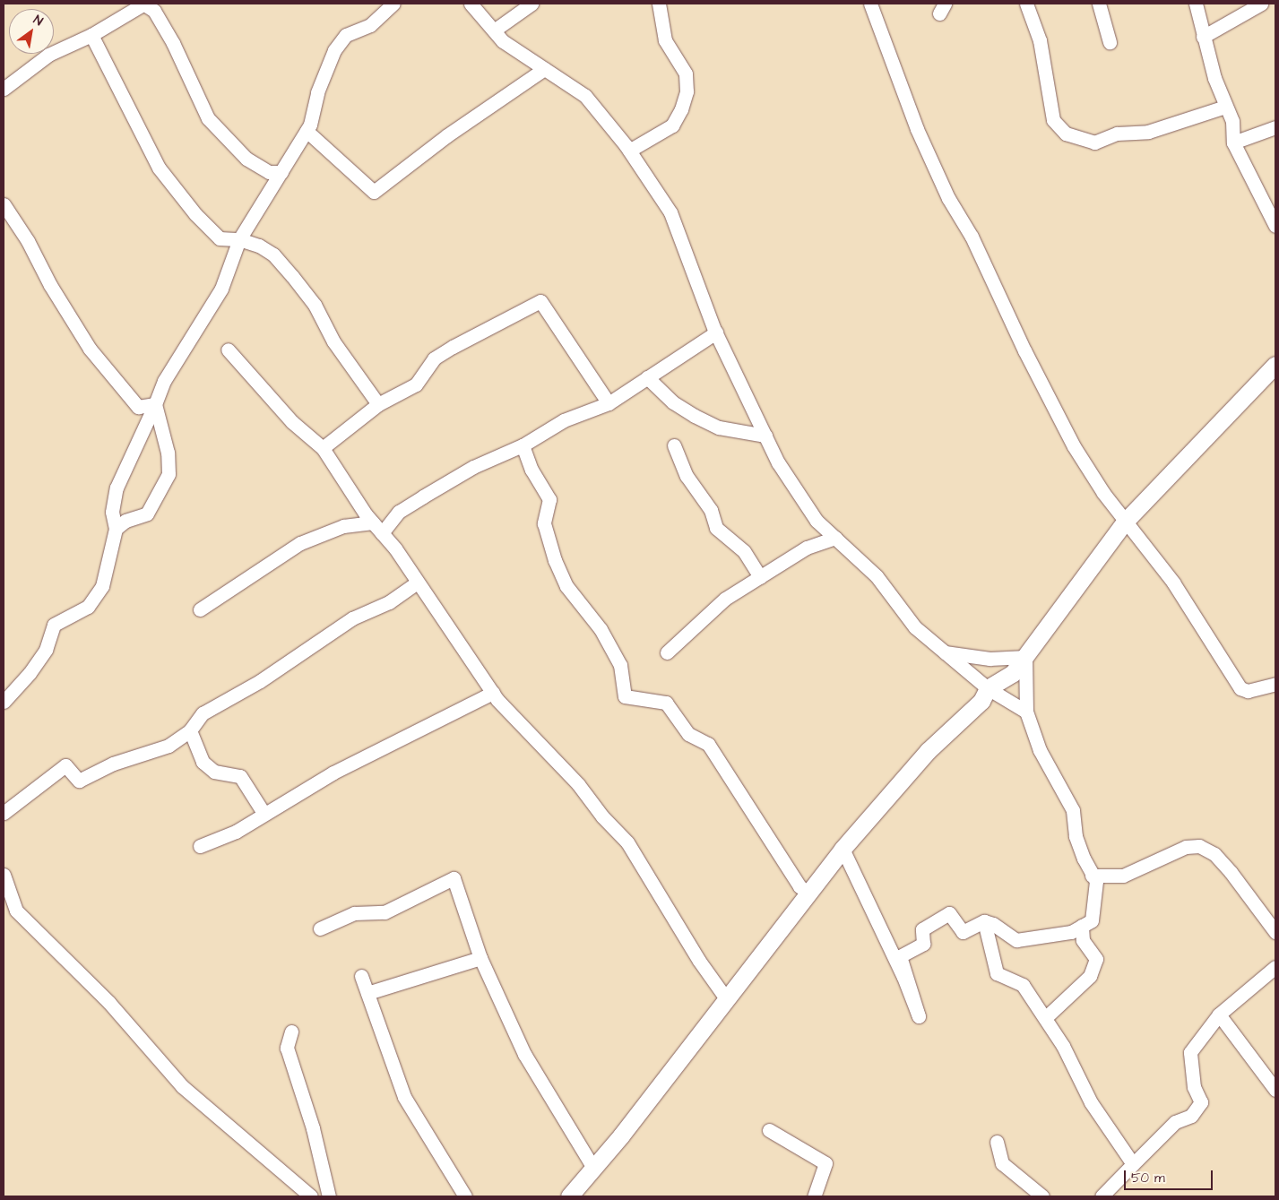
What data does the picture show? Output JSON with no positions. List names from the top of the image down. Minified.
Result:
{"scale_bar":"50 m","north":"top right"}
